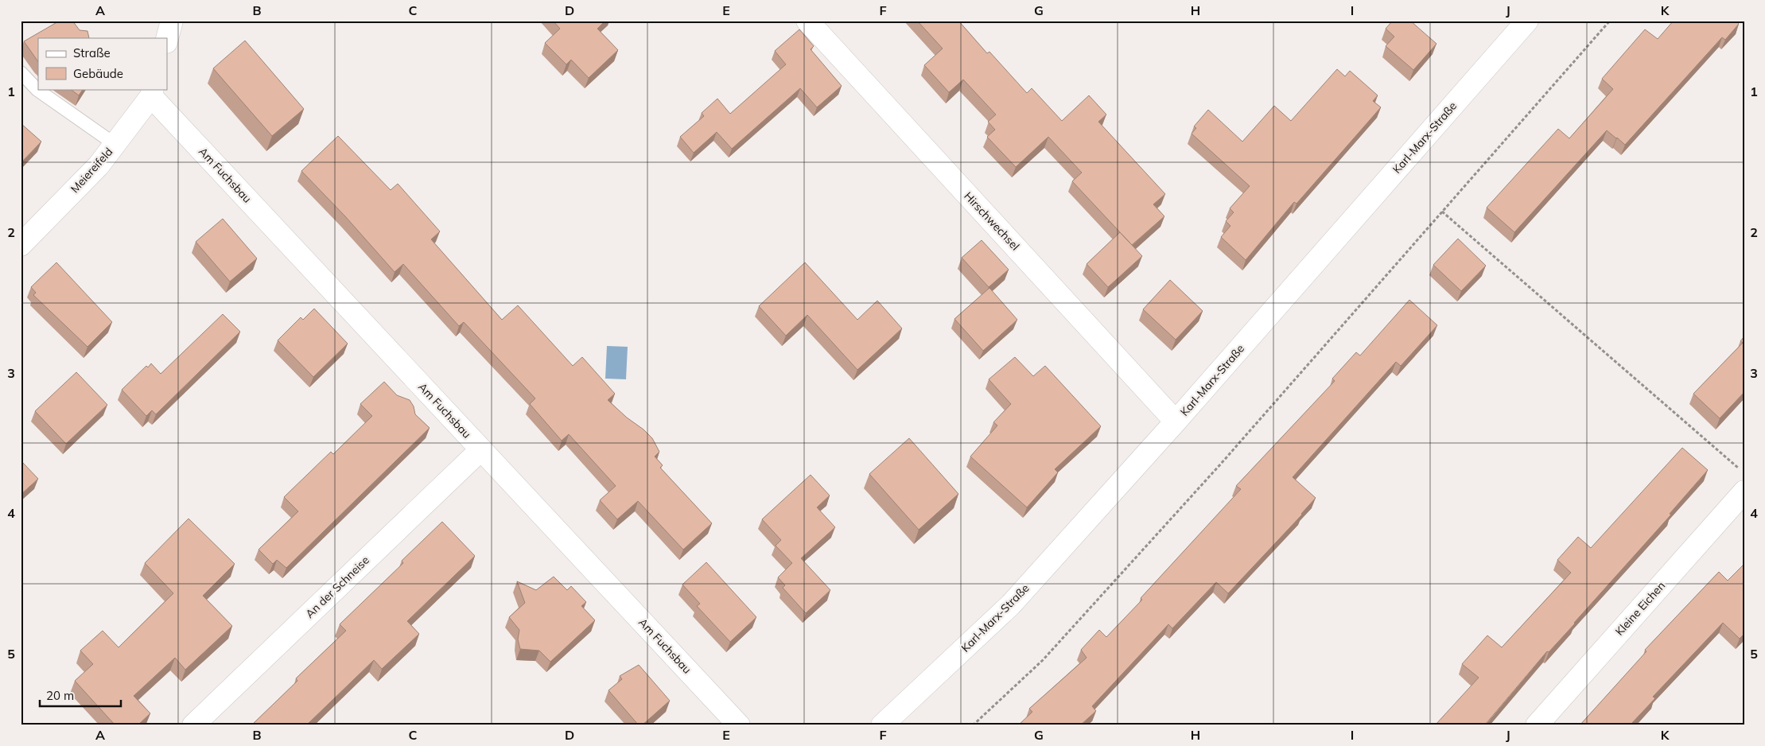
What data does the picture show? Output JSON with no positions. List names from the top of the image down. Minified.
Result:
{"streets":{"street":["Karl-Marx-Straße","Meiereifeld","Am Fuchsbau","Hirschwechsel","An der Schneise","Kleine Eichen"]},"crossings":[["Karl-Marx-Straße","Hirschwechsel"],["Meiereifeld","Am Fuchsbau"],["Am Fuchsbau","An der Schneise"]],"legend":["Straße","Gebäude"],"scale_bar":"20 m","grid":{"columns":["A","B","C","D","E","F","G","H","I","J","K"],"rows":["1","2","3","4","5"]}}
